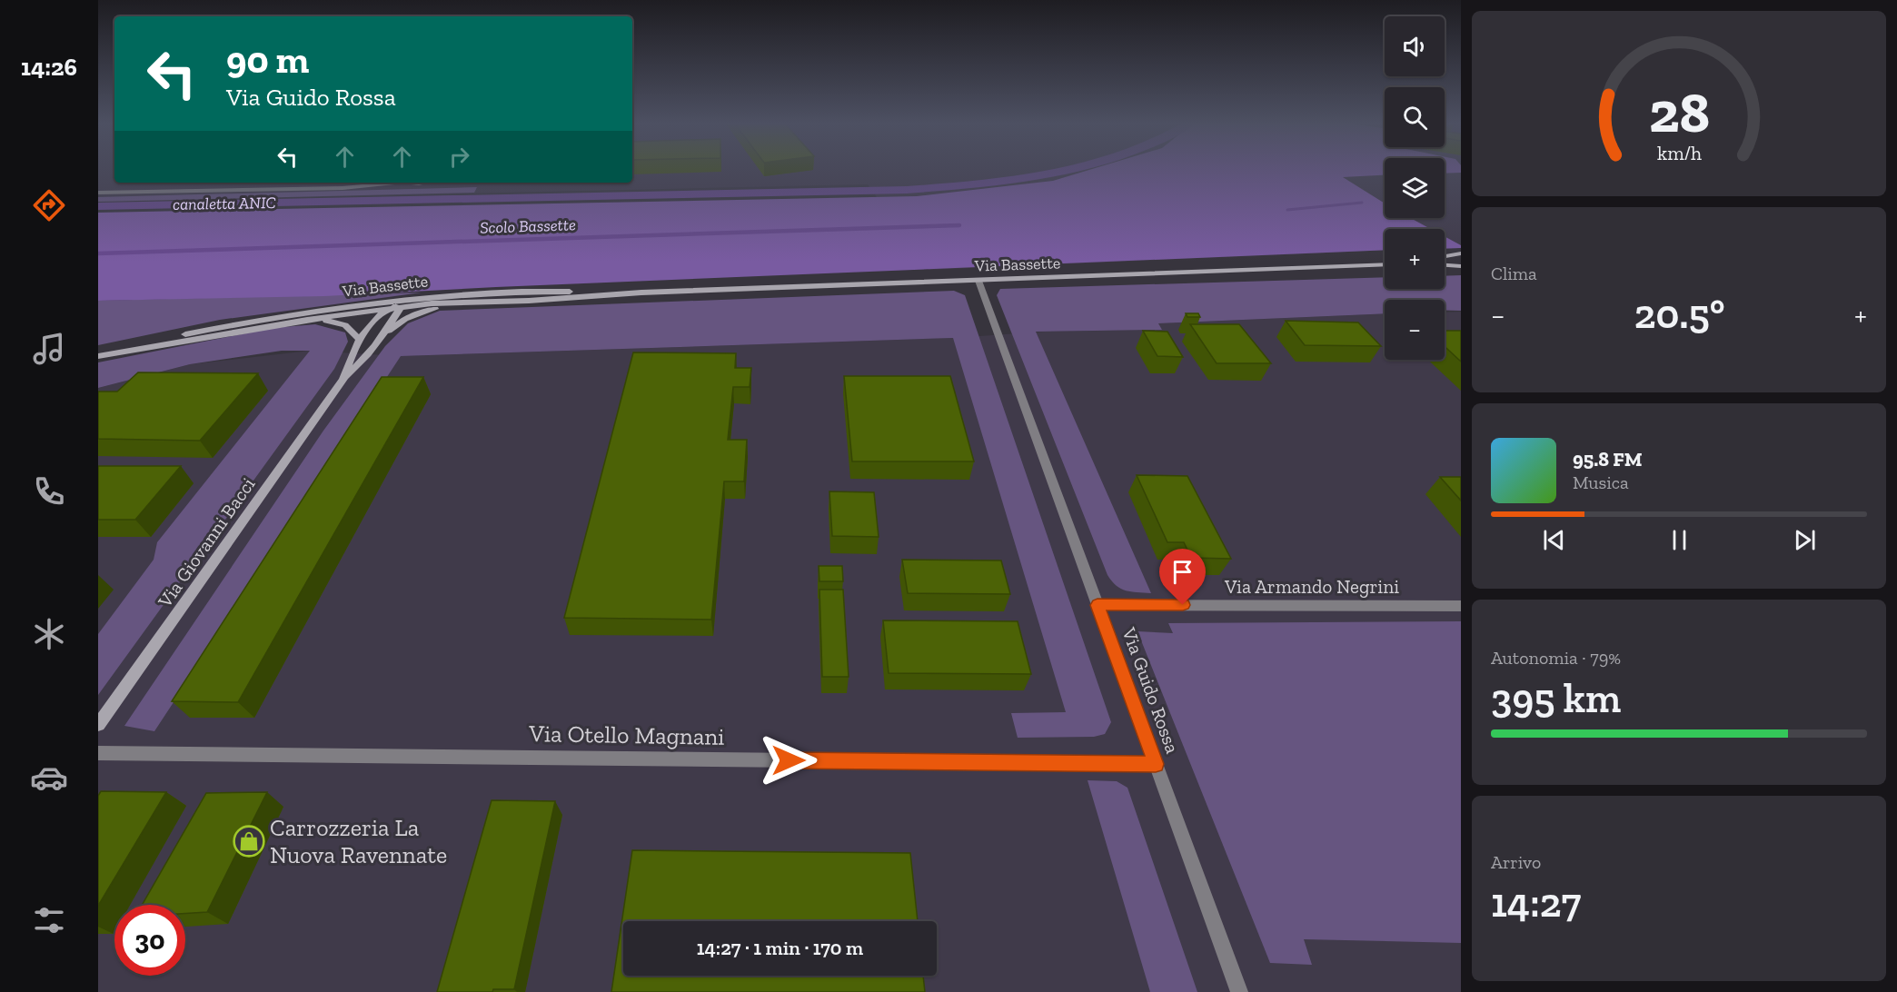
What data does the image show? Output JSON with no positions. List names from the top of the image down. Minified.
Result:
{"streets":{"main road":["Via Bassette","Via Giovanni Bacci"],"street":["Via Armando Negrini","Via Guido Rossa","Via Otello Magnani"]},"crossings":[["Via Bassette","Via Giovanni Bacci"],["Via Bassette","Via Guido Rossa"],["Via Armando Negrini","Via Guido Rossa"],["Via Guido Rossa","Via Otello Magnani"]],"water":["canaletta ANIC","Scolo Bassette"],"places":{"shop":["Carrozzeria La Nuova Ravennate"]},"page":{"tabs":"14:26","map_buttons":["+","−"],"turn":["90 m","Via Guido Rossa"],"tile":["Clima",["Autonomia · 79%","395 km"],["Arrivo","14:27"]],"heat":["−","20.5°","+"],"song":["95.8 FM","Musica"],"limit":"30","trip":"14:27 · 1 min · 170 m","gauge":["28","km/h"]}}
